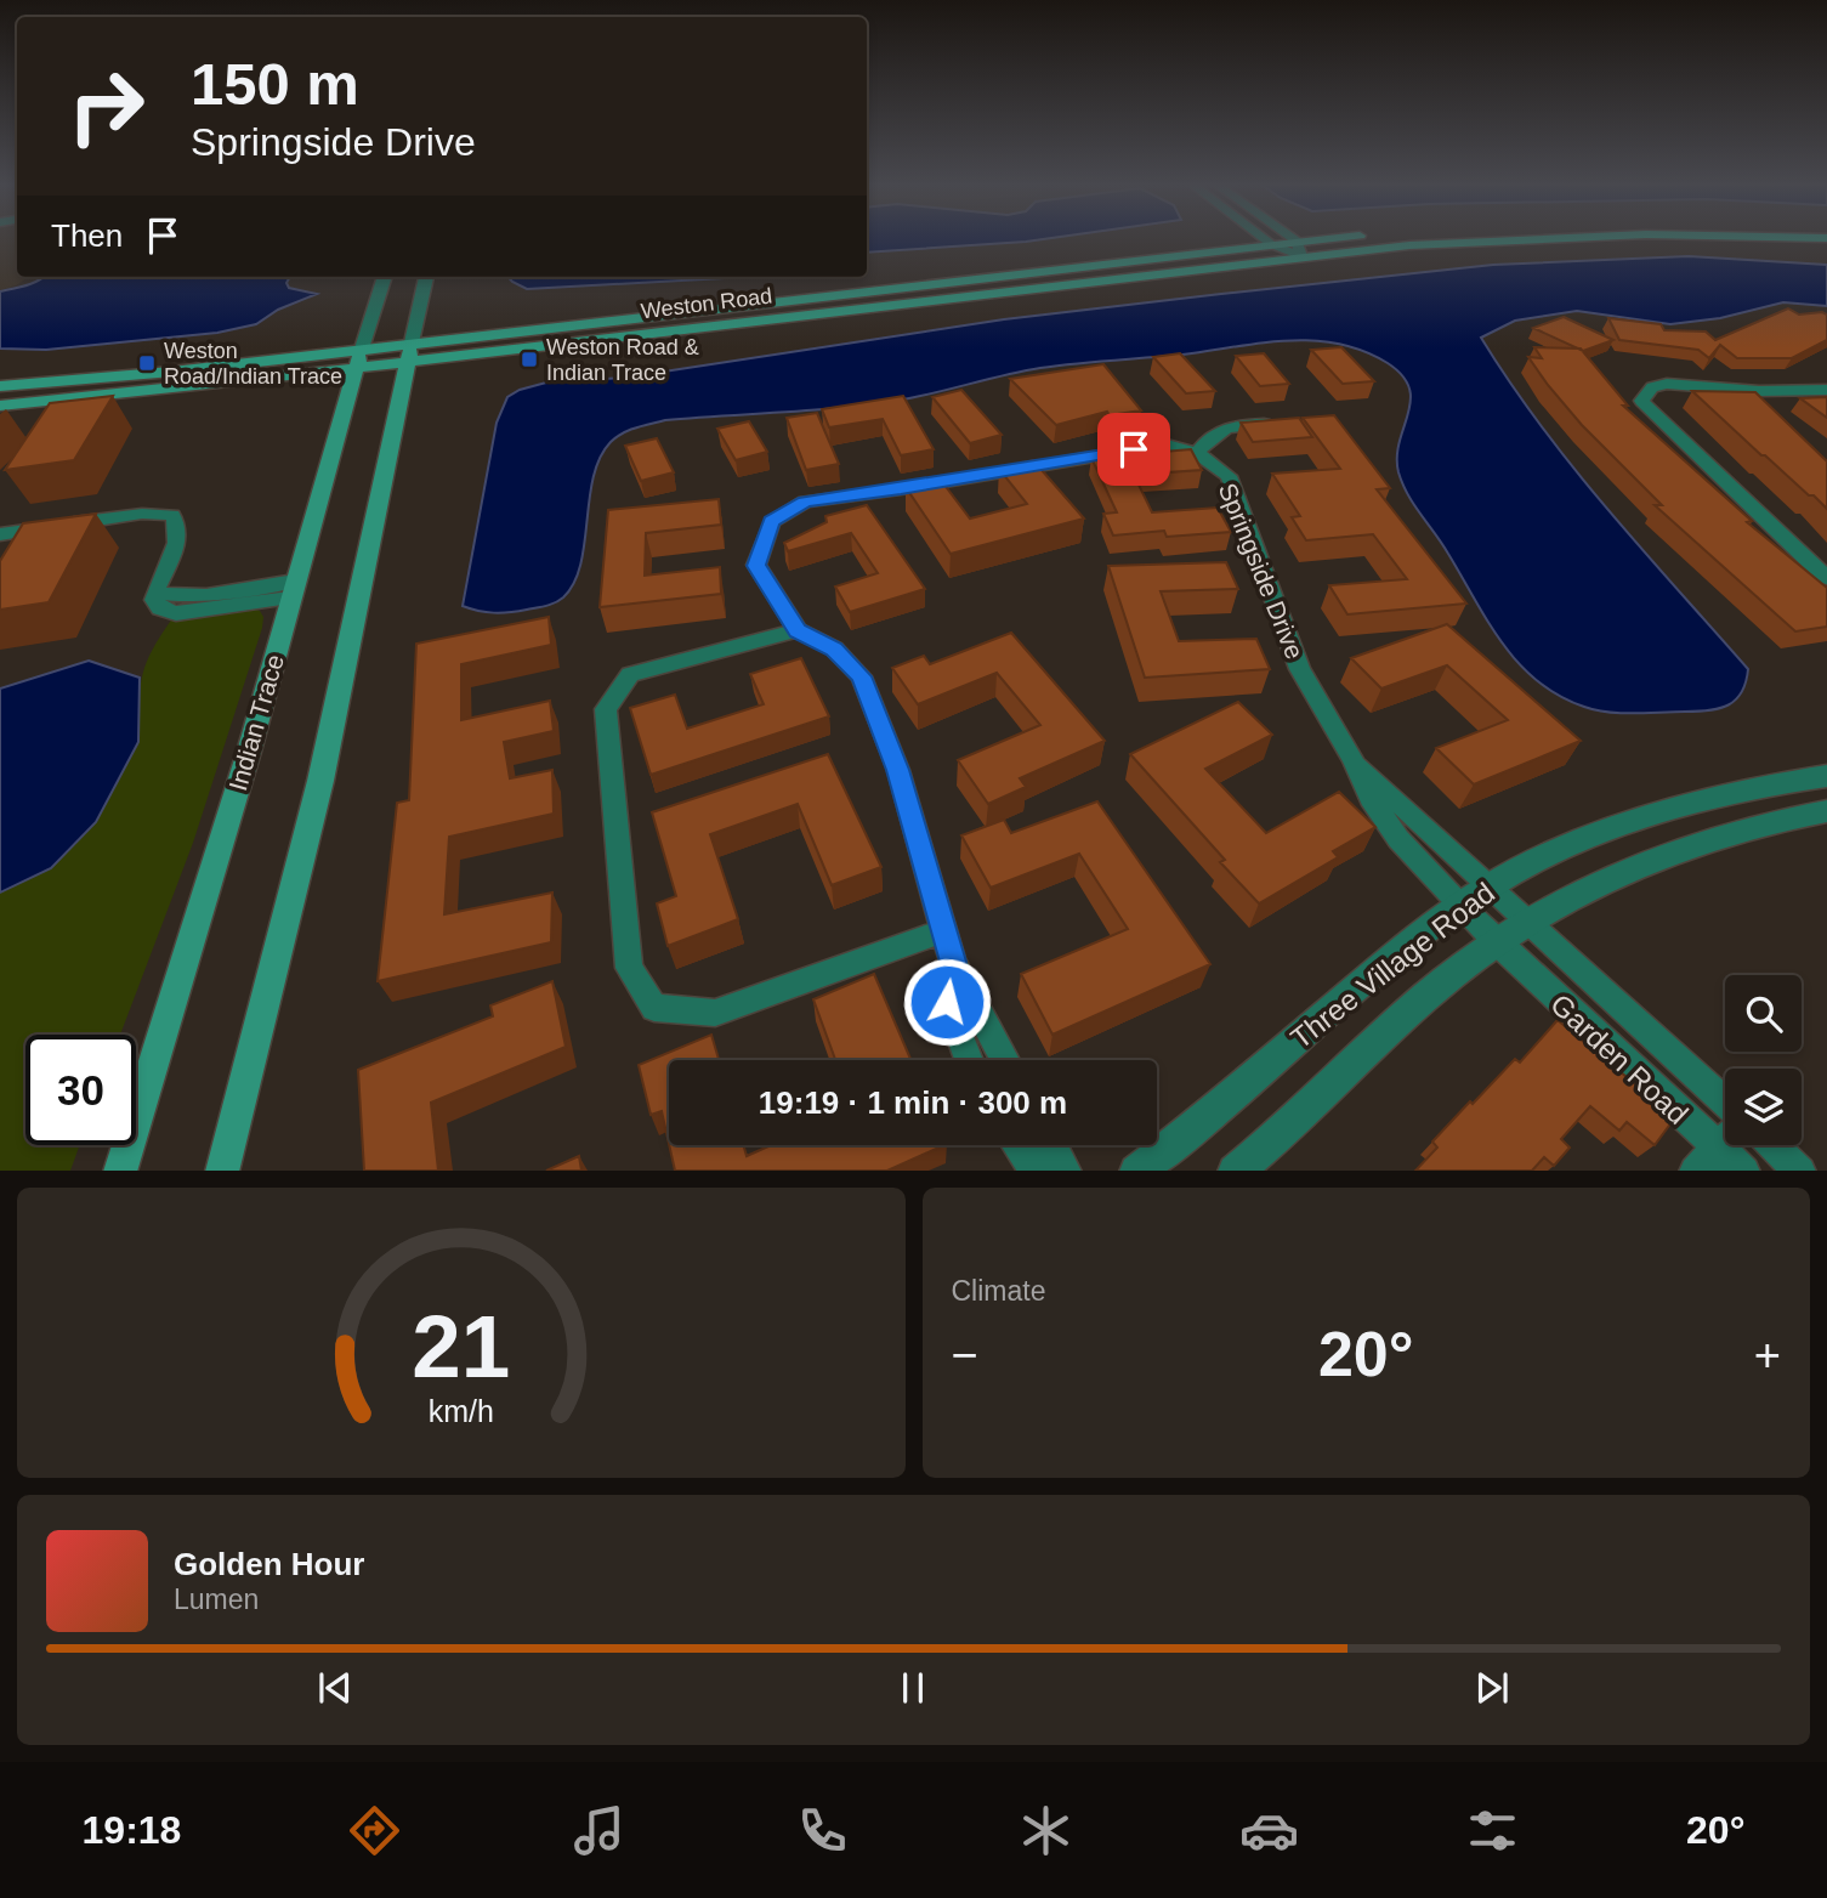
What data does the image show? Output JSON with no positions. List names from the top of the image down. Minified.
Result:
{"streets":{"main road":["Weston Road","Indian Trace"],"street":["Springside Drive","Three Village Road","Garden Road"]},"crossings":[["Weston Road","Indian Trace"],["Springside Drive","Three Village Road"],["Springside Drive","Garden Road"],["Three Village Road","Garden Road"]],"places":{"transit":["Weston Road & Indian Trace","Weston Road/Indian Trace"]},"page":{"turn":["150 m","Springside Drive"],"then":"Then","limit":"30","trip":"19:19 · 1 min · 300 m","tile":"Climate","heat":["−","20°","+"],"song":["Golden Hour","Lumen"],"tabs":["19:18","20°"],"gauge":["21","km/h"]}}
